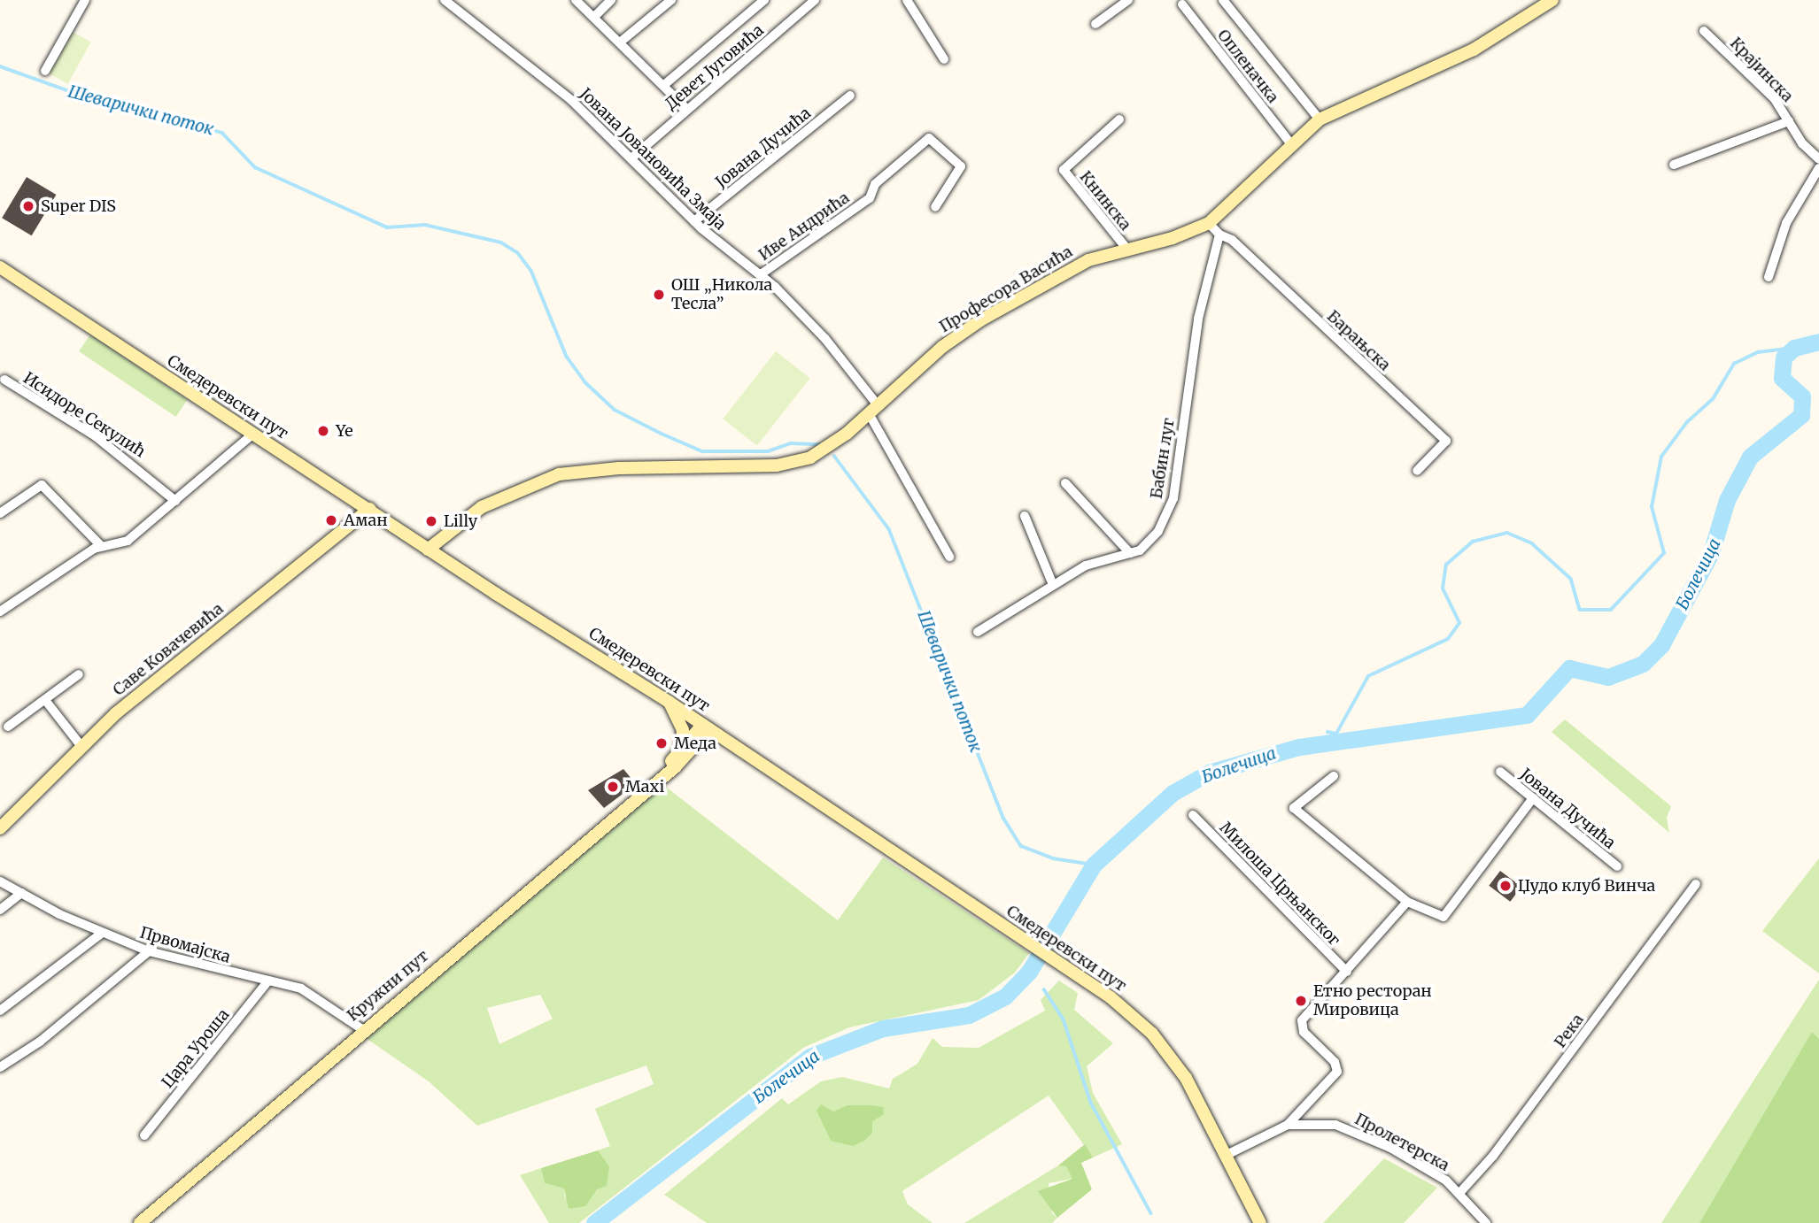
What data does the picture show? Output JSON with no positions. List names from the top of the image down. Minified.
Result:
{"streets":{"main road":["Професора Васића","Смедеревски пут","Саве Ковачевића","Кружни пут"],"street":["Опленачка","Девет Југовића","Крајинска","Јована Дучића","Јована Јовановића Змаја","Книнска","Иве Андрића","Барањска","Исидоре Секулић","Бабин луг","Милоша Црњанског","Првомајска","Река","Цара Уроша","Пролетерска"]},"crossings":[["Опленачка","Професора Васића"],["Девет Југовића","Јована Јовановића Змаја"],["Јована Дучића","Јована Јовановића Змаја"],["Јована Јовановића Змаја","Иве Андрића"],["Јована Јовановића Змаја","Професора Васића"],["Книнска","Професора Васића"],["Професора Васића","Смедеревски пут"],["Барањска","Бабин луг"],["Смедеревски пут","Саве Ковачевића"],["Смедеревски пут","Кружни пут"],["Првомајска","Кружни пут"],["Првомајска","Цара Уроша"],["Река","Пролетерска"]],"water":["Шеварички поток","Болечица"],"places":["Super DIS","ОШ „Никола Тесла”","Ye","Аман","Lilly","Меда","Maxi","Џудо клуб Винча","Етно ресторан Мировица"]}
